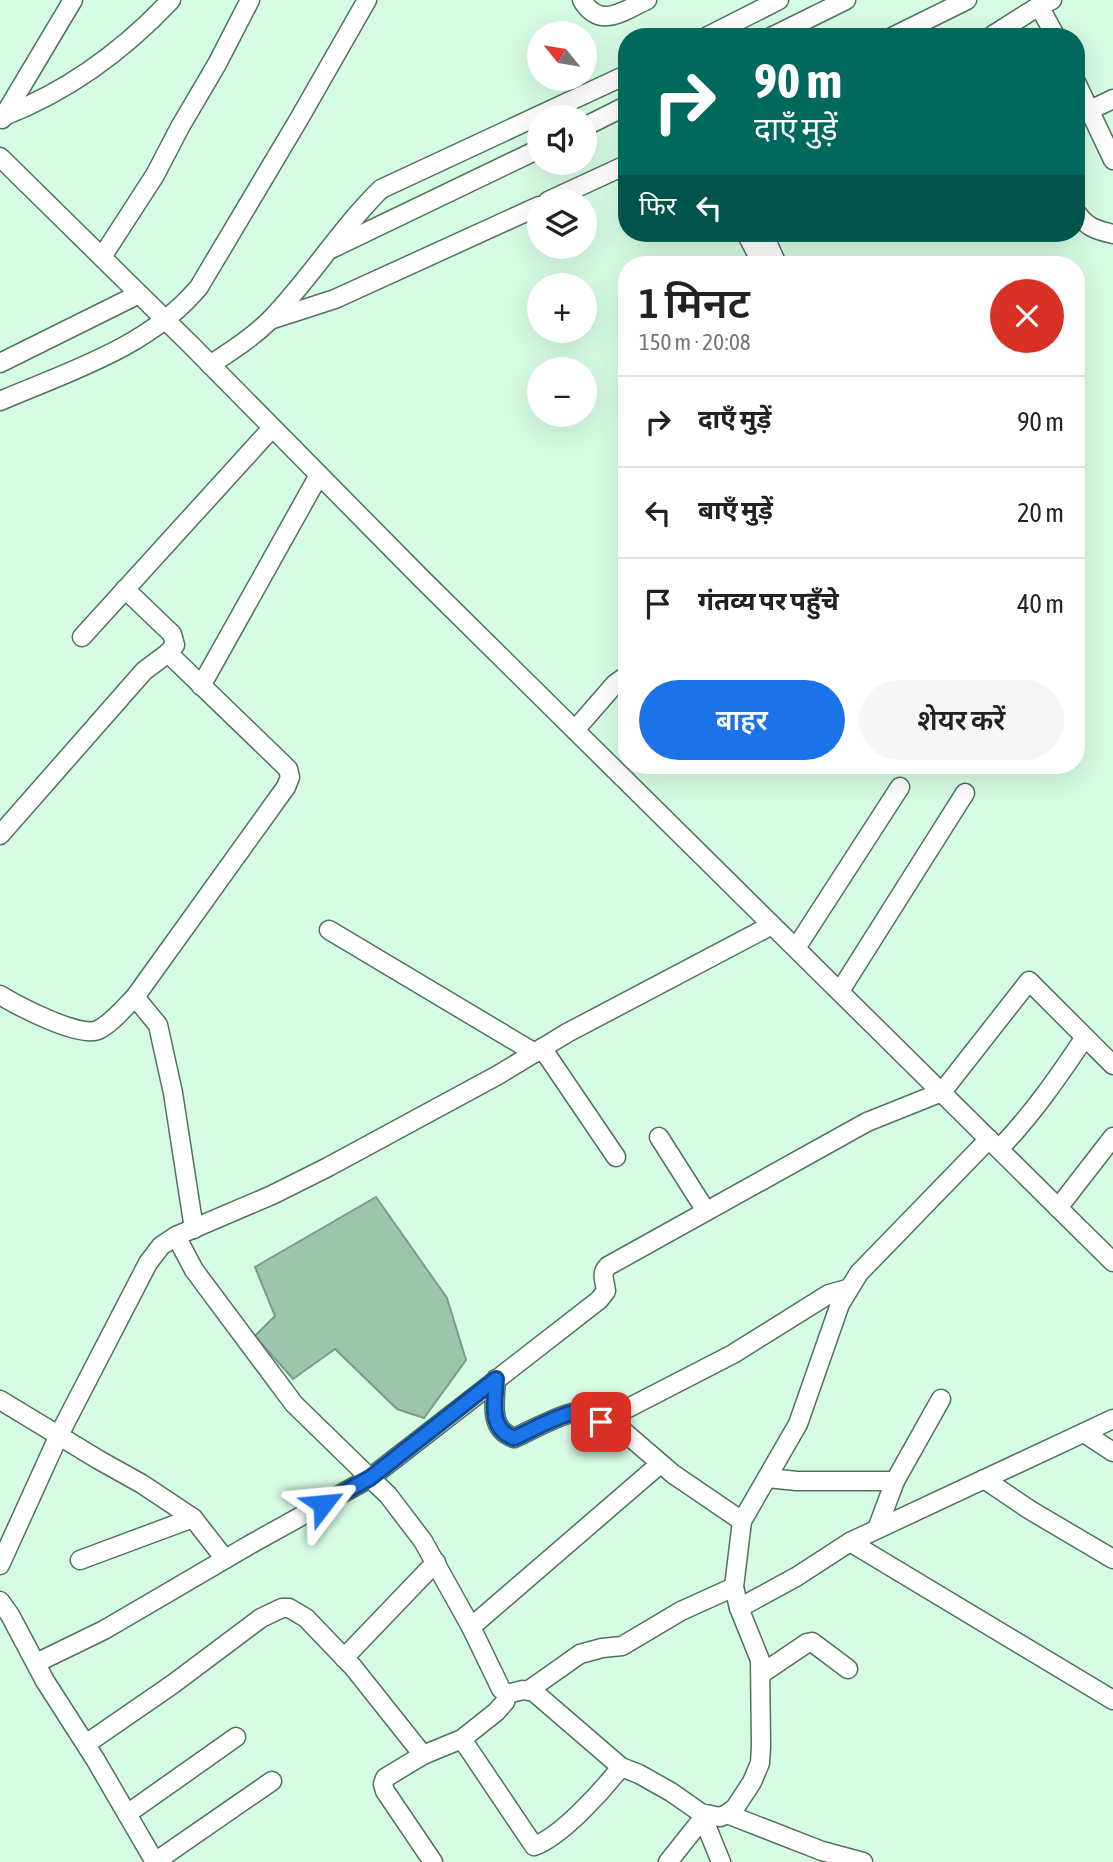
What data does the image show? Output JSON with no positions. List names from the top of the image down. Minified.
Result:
{"north":"top left","page":{"map_buttons":["+","−"],"turn":["90 m","दाएँ मुड़ें"],"then":"फिर","heading":["1 मिनट","150 m · 20:08"],"list":[{"name":"दाएँ मुड़ें","value":"90 m"},{"name":"बाएँ मुड़ें","value":"20 m"},{"name":"गंतव्य पर पहुँचे","value":"40 m"}],"buttons":["बाहर","शेयर करें"]}}
